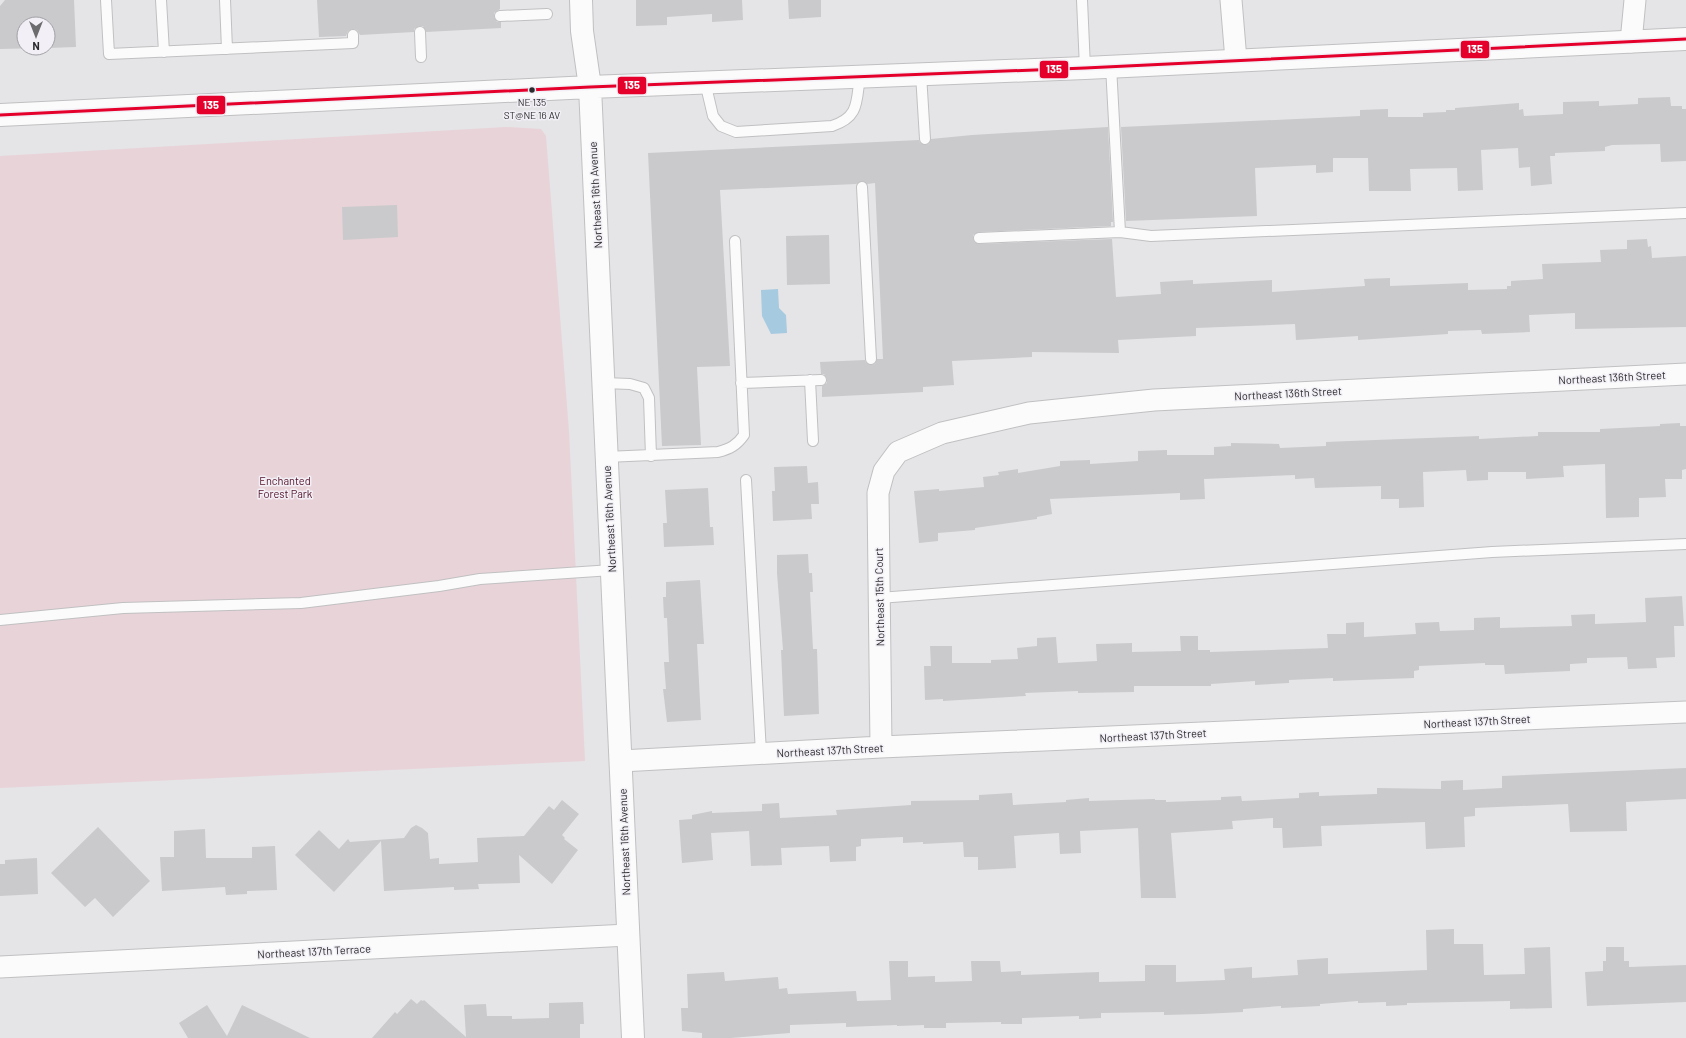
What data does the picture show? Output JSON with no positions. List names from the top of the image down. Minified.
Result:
{"streets":{"main road":["Northeast 16th Avenue"],"street":["Northeast 136th Street","Northeast 15th Court","Northeast 137th Street","Northeast 137th Terrace"]},"crossings":[["Northeast 16th Avenue","Northeast 137th Street"],["Northeast 16th Avenue","Northeast 137th Terrace"],["Northeast 136th Street","Northeast 15th Court"],["Northeast 15th Court","Northeast 137th Street"]],"parks":["Enchanted Forest Park"],"places":["NE 135 ST@NE 16 AV"],"lines":["transit line 135"],"north":"bottom"}
